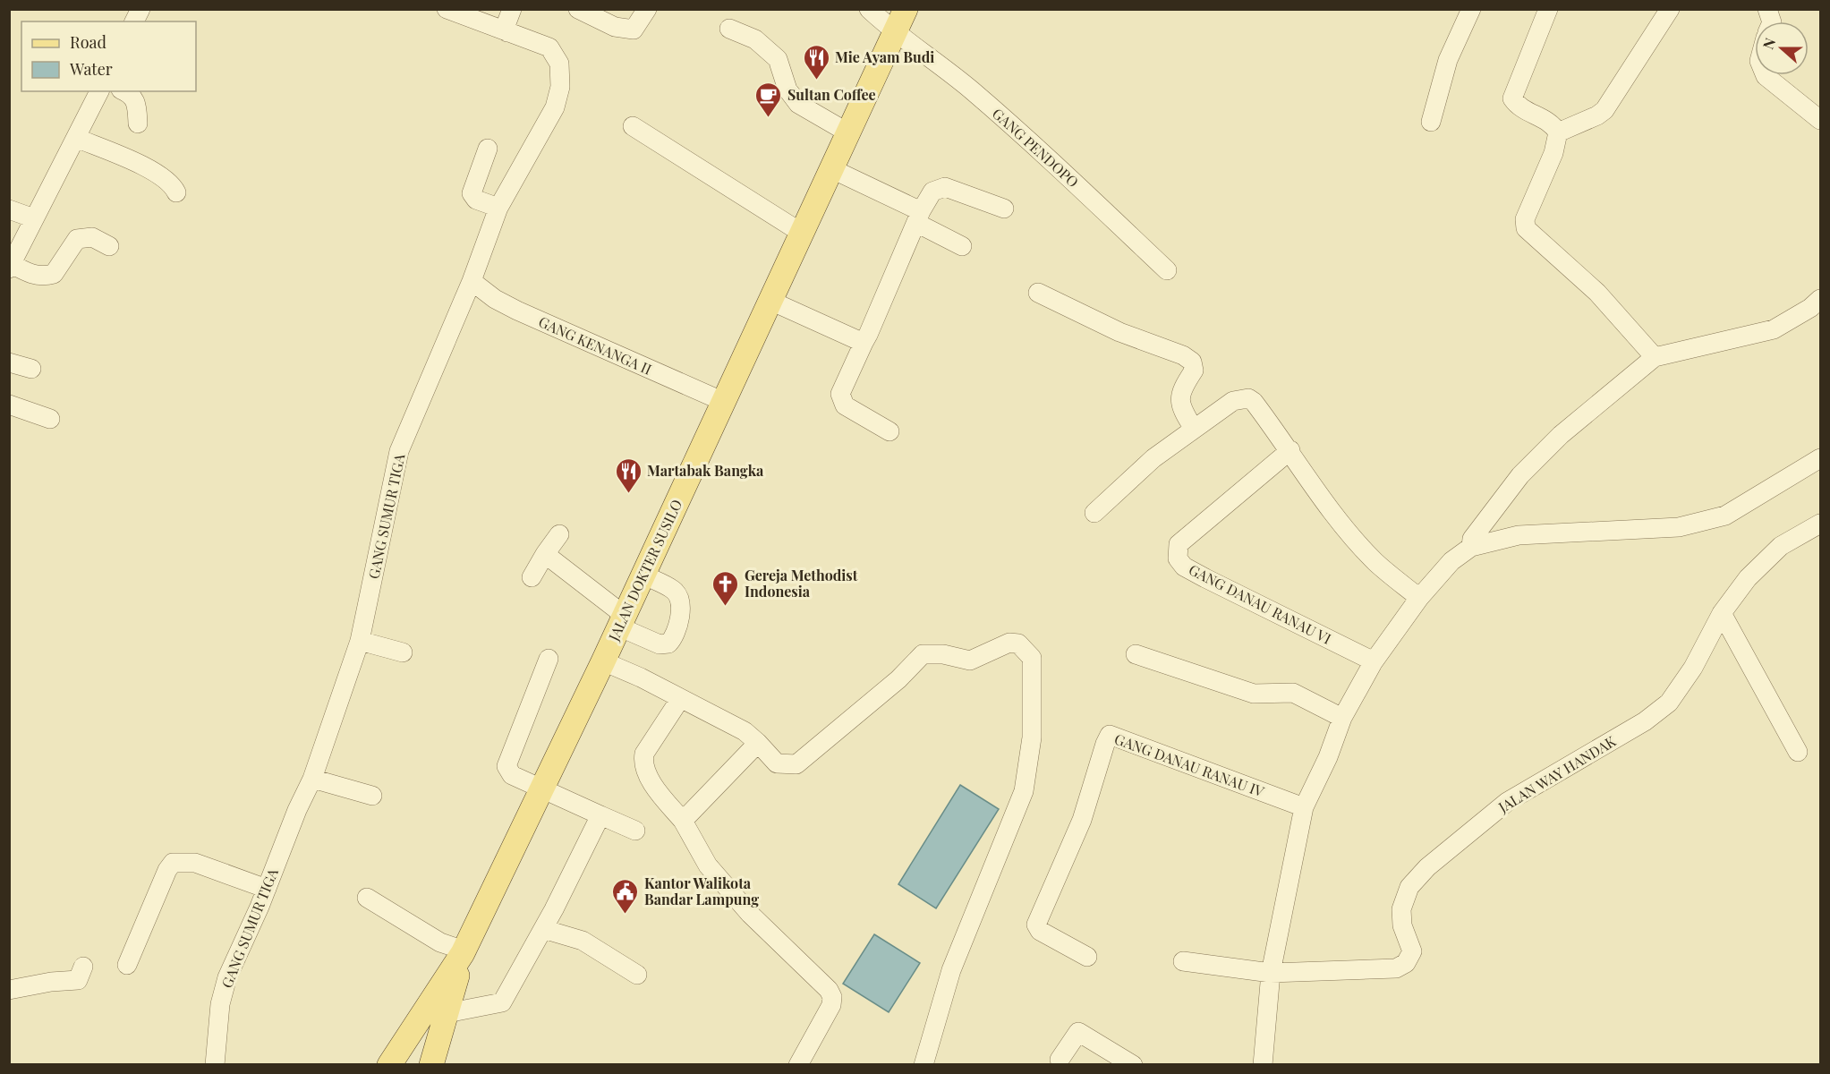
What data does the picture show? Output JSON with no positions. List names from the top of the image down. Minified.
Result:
{"streets":{"main road":["JALAN DOKTER SUSILO"],"street":["GANG PENDOPO","GANG KENANGA II","GANG SUMUR TIGA","GANG DANAU RANAU VI","GANG DANAU RANAU IV","JALAN WAY HANDAK"]},"crossings":[["GANG PENDOPO","JALAN DOKTER SUSILO"],["GANG KENANGA II","GANG SUMUR TIGA"],["GANG KENANGA II","JALAN DOKTER SUSILO"]],"places":{"restaurant":["Mie Ayam Budi","Martabak Bangka"],"cafe":["Sultan Coffee"],"church":["Gereja Methodist Indonesia"],"public building":["Kantor Walikota Bandar Lampung"]},"legend":["Road","Water"],"north":"left"}
